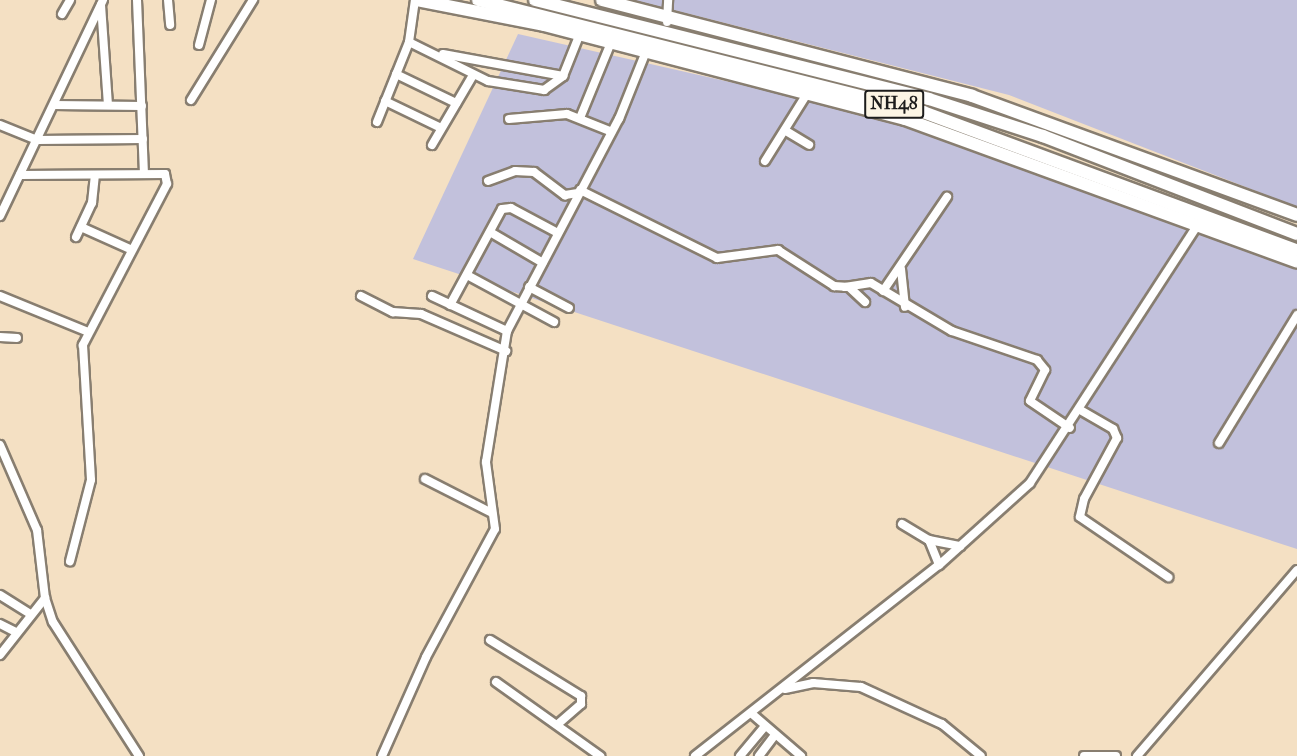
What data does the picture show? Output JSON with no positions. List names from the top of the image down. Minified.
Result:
{"streets":{"highway":["NH48"]}}
